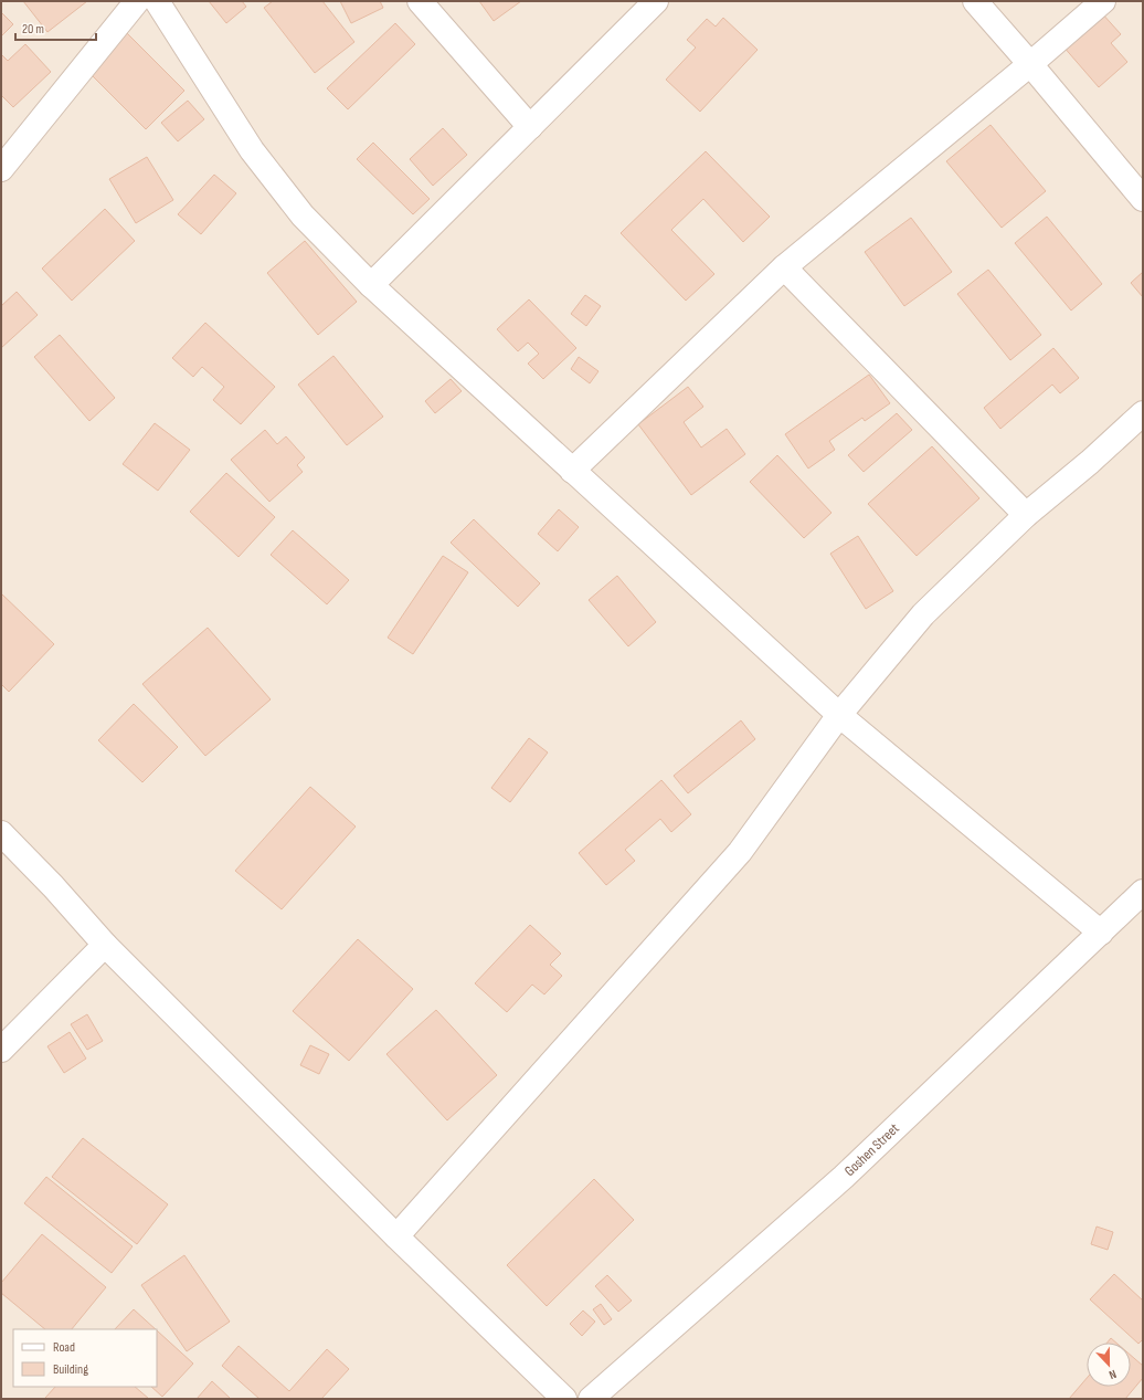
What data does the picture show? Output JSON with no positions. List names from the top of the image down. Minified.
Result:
{"streets":{"street":["Goshen Street"]},"legend":["Road","Building"],"scale_bar":"20 m","north":"bottom"}
